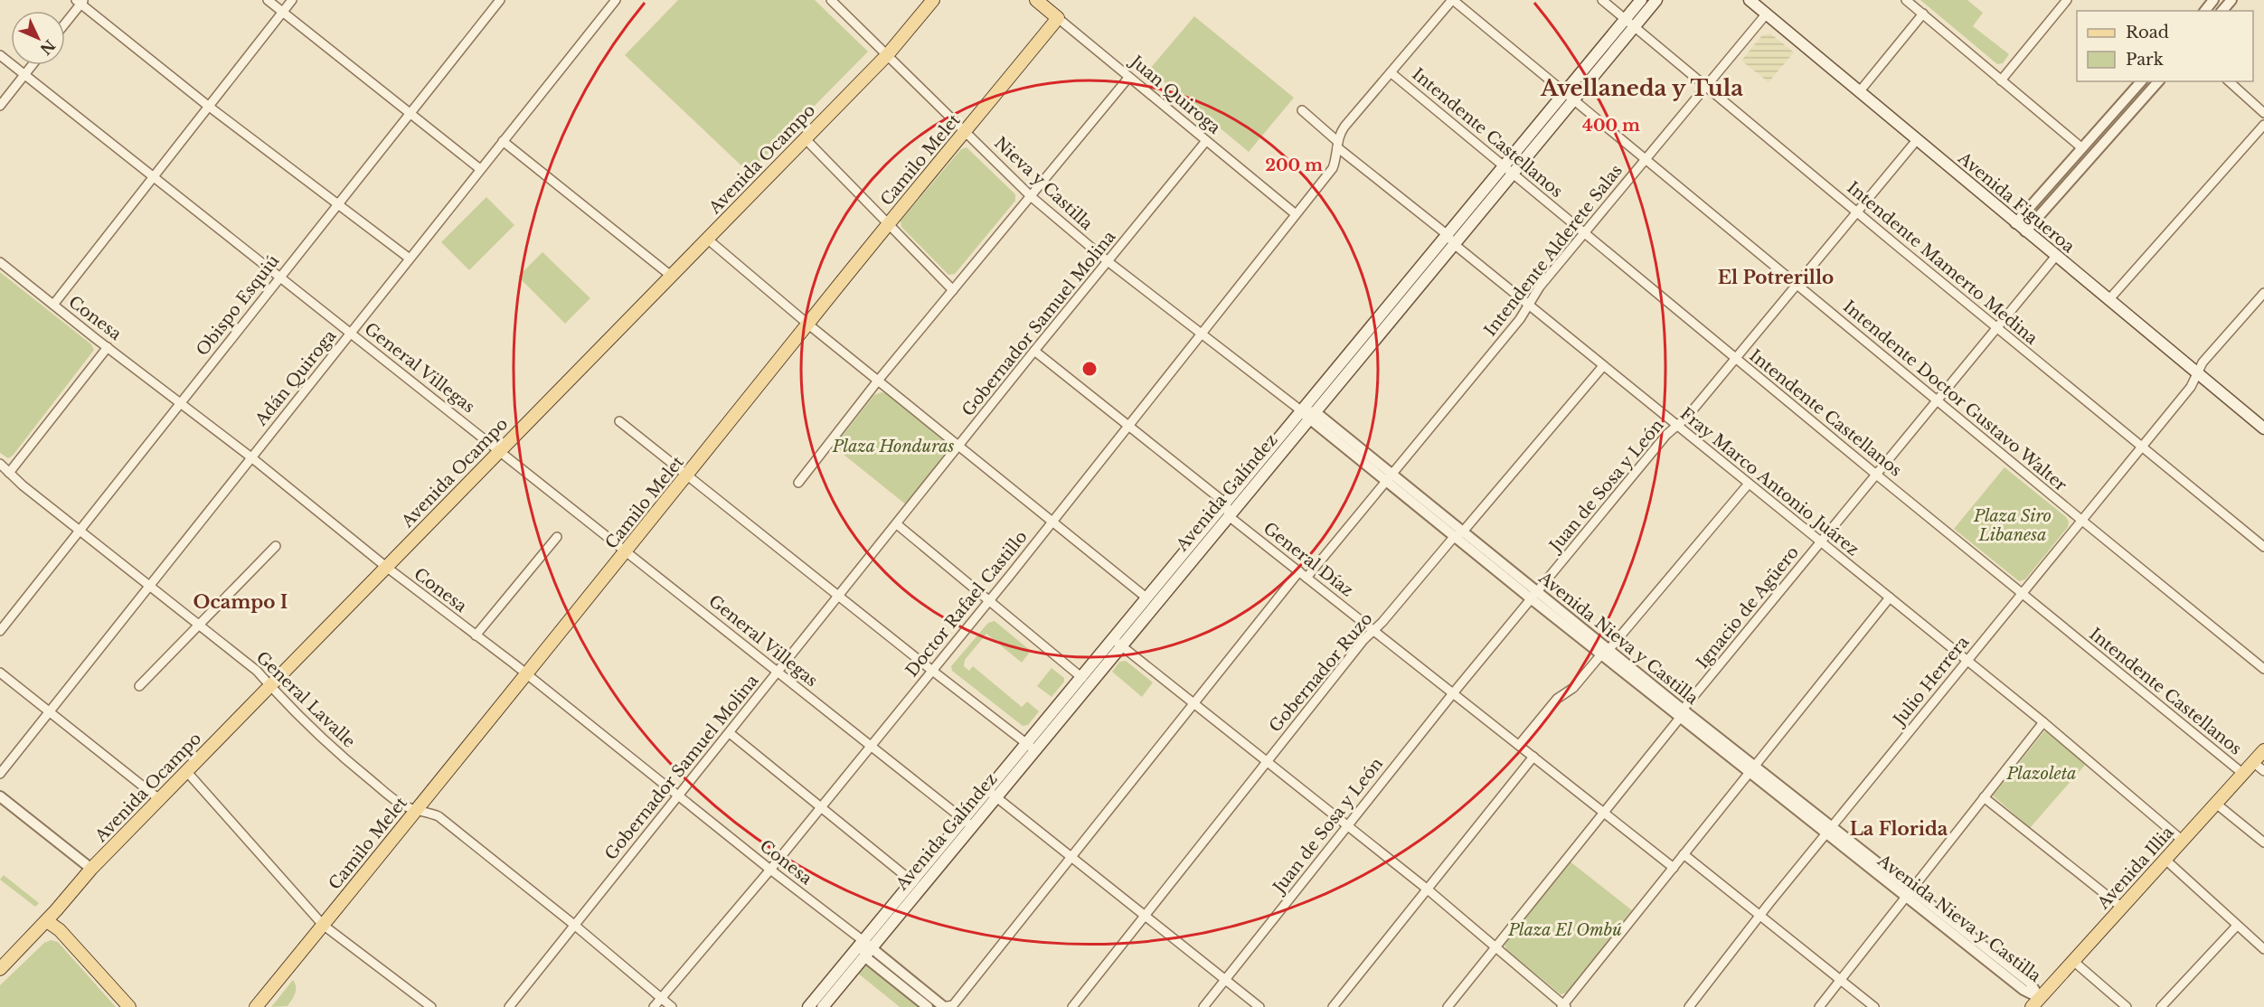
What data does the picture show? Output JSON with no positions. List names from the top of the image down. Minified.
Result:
{"streets":{"main road":["Juan Quiroga","Avenida Ocampo","Camilo Melet","Avenida Figueroa","Avenida Galíndez","Avenida Illia"],"street":["Intendente Castellanos","Nieva y Castilla","Intendente Alderete Salas","Intendente Mamerto Medina","Obispo Esquiú","Conesa","Gobernador Samuel Molina","General Villegas","Adán Quiroga","Intendente Doctor Gustavo Walter","Fray Marco Antonio Juárez","Juan de Sosa y León","General Díaz","Doctor Rafael Castillo","Ignacio de Agüero","Avenida Nieva y Castilla","Gobernador Ruzo","Julio Herrera","General Lavalle"]},"crossings":[["Juan Quiroga","Camilo Melet"],["Juan Quiroga","Gobernador Samuel Molina"],["Juan Quiroga","Doctor Rafael Castillo"],["Intendente Castellanos","Intendente Alderete Salas"],["Intendente Castellanos","Juan de Sosa y León"],["Intendente Castellanos","Avenida Galíndez"],["Intendente Castellanos","Ignacio de Agüero"],["Intendente Castellanos","Julio Herrera"],["Intendente Castellanos","Avenida Illia"],["Avenida Ocampo","Nieva y Castilla"],["Avenida Ocampo","Conesa"],["Avenida Ocampo","General Villegas"],["Avenida Ocampo","General Lavalle"],["Camilo Melet","Nieva y Castilla"],["Camilo Melet","Conesa"],["Camilo Melet","General Villegas"],["Camilo Melet","General Lavalle"],["Nieva y Castilla","Gobernador Samuel Molina"],["Nieva y Castilla","Avenida Galíndez"],["Nieva y Castilla","Doctor Rafael Castillo"],["Nieva y Castilla","Avenida Nieva y Castilla"],["Avenida Figueroa","Intendente Alderete Salas"],["Avenida Figueroa","Juan de Sosa y León"],["Avenida Figueroa","Ignacio de Agüero"],["Avenida Figueroa","Julio Herrera"],["Intendente Alderete Salas","Intendente Mamerto Medina"],["Intendente Alderete Salas","Intendente Doctor Gustavo Walter"],["Intendente Alderete Salas","Fray Marco Antonio Juárez"],["Intendente Alderete Salas","General Díaz"],["Intendente Alderete Salas","Avenida Nieva y Castilla"],["Intendente Mamerto Medina","Juan de Sosa y León"],["Intendente Mamerto Medina","Avenida Galíndez"],["Intendente Mamerto Medina","Ignacio de Agüero"],["Intendente Mamerto Medina","Julio Herrera"],["Obispo Esquiú","Conesa"],["Obispo Esquiú","General Villegas"],["Obispo Esquiú","General Lavalle"],["Conesa","Gobernador Samuel Molina"],["Conesa","Adán Quiroga"],["Conesa","Avenida Galíndez"],["Conesa","Doctor Rafael Castillo"],["Gobernador Samuel Molina","General Villegas"],["Gobernador Samuel Molina","General Lavalle"],["General Villegas","Adán Quiroga"],["General Villegas","Avenida Galíndez"],["General Villegas","Doctor Rafael Castillo"],["Adán Quiroga","General Lavalle"],["Intendente Doctor Gustavo Walter","Juan de Sosa y León"],["Intendente Doctor Gustavo Walter","Avenida Galíndez"],["Intendente Doctor Gustavo Walter","Ignacio de Agüero"],["Intendente Doctor Gustavo Walter","Julio Herrera"],["Fray Marco Antonio Juárez","Juan de Sosa y León"],["Fray Marco Antonio Juárez","Avenida Galíndez"],["Fray Marco Antonio Juárez","Ignacio de Agüero"],["Fray Marco Antonio Juárez","Gobernador Ruzo"],["Fray Marco Antonio Juárez","Julio Herrera"],["Fray Marco Antonio Juárez","Avenida Illia"],["Juan de Sosa y León","General Díaz"],["Juan de Sosa y León","Avenida Nieva y Castilla"],["Avenida Galíndez","General Díaz"],["Avenida Galíndez","Avenida Nieva y Castilla"],["General Díaz","Ignacio de Agüero"],["General Díaz","Gobernador Ruzo"],["Doctor Rafael Castillo","General Lavalle"],["Ignacio de Agüero","Avenida Nieva y Castilla"],["Avenida Nieva y Castilla","Gobernador Ruzo"],["Avenida Nieva y Castilla","Julio Herrera"],["Avenida Nieva y Castilla","Avenida Illia"]],"districts":["Avellaneda y Tula","El Potrerillo","Ocampo I","La Florida"],"parks":["Plaza Honduras","Plaza Siro Libanesa","Plazoleta","Plaza El Ombú"],"legend":["Road","Park"],"north":"bottom right","rings":["400 m","200 m"]}
